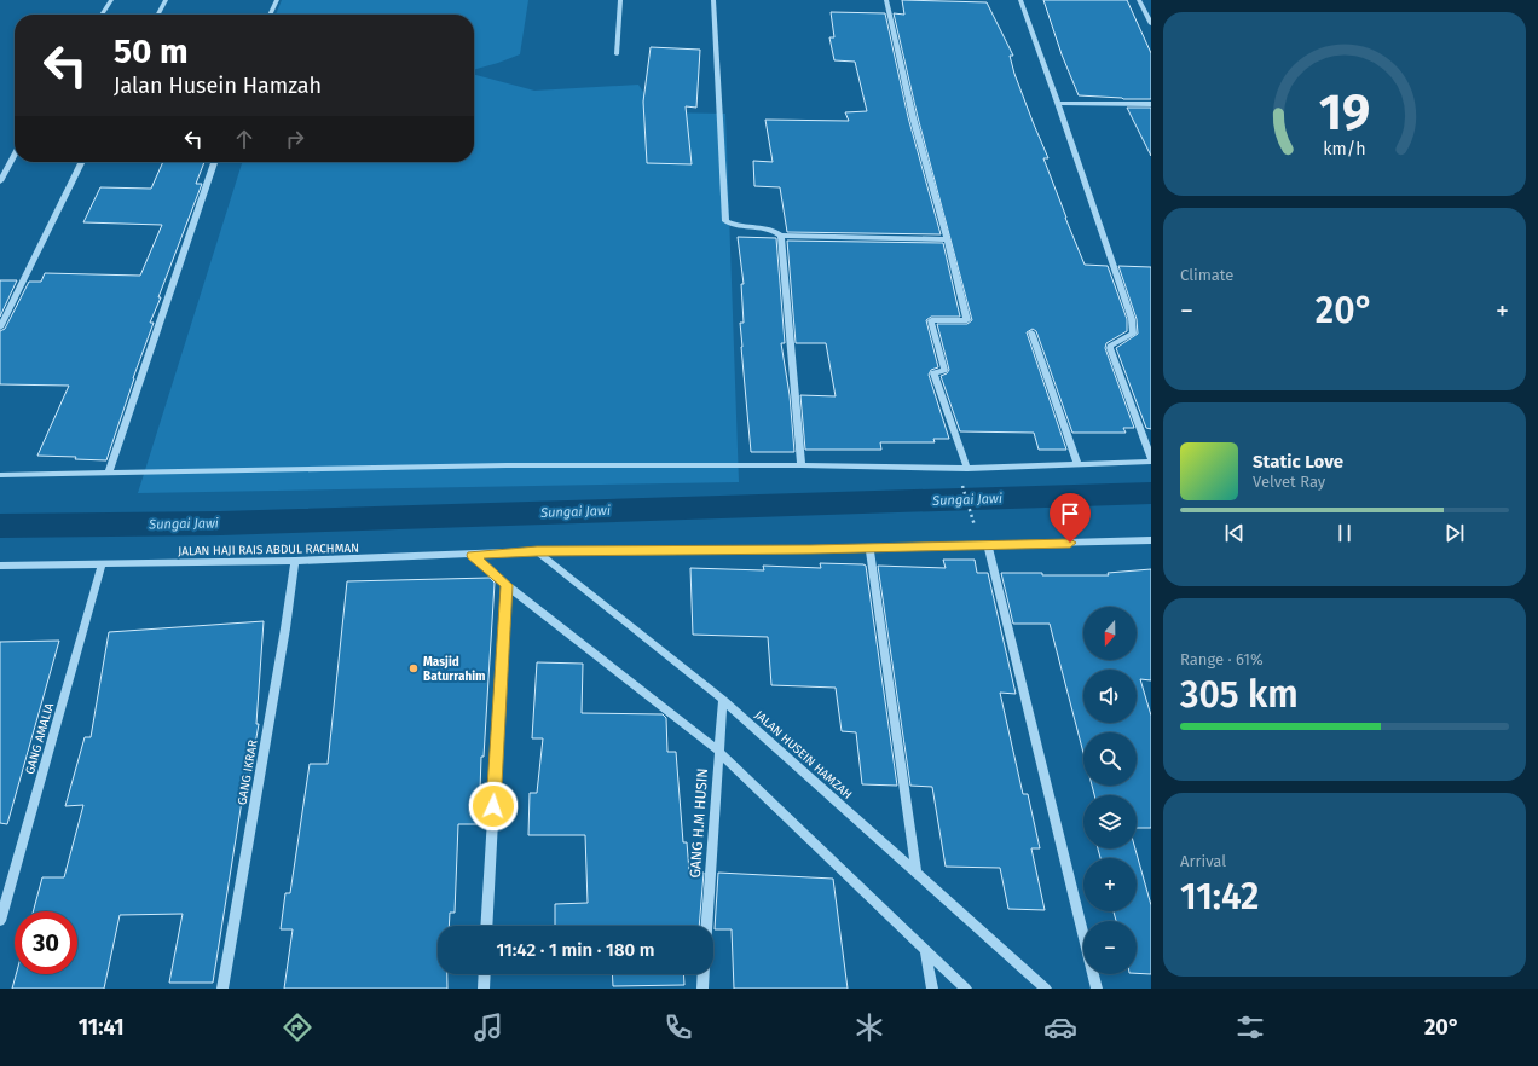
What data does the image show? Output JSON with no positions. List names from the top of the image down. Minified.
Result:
{"streets":{"street":["JALAN HAJI RAIS ABDUL RACHMAN","GANG AMALIA","JALAN HUSEIN HAMZAH","GANG IKRAR","GANG H.M HUSIN"]},"crossings":[["JALAN HAJI RAIS ABDUL RACHMAN","GANG AMALIA"],["JALAN HAJI RAIS ABDUL RACHMAN","JALAN HUSEIN HAMZAH"],["JALAN HAJI RAIS ABDUL RACHMAN","GANG IKRAR"],["JALAN HUSEIN HAMZAH","GANG H.M HUSIN"]],"water":["Sungai Jawi"],"places":["Masjid Baturrahim"],"north":"bottom","page":{"turn":["50 m","Jalan Husein Hamzah"],"tile":["Climate",["Range · 61%","305 km"],["Arrival","11:42"]],"heat":["−","20°","+"],"song":["Static Love","Velvet Ray"],"map_buttons":["+","−"],"limit":"30","trip":"11:42 · 1 min · 180 m","tabs":["11:41","20°"],"gauge":["19","km/h"]}}
